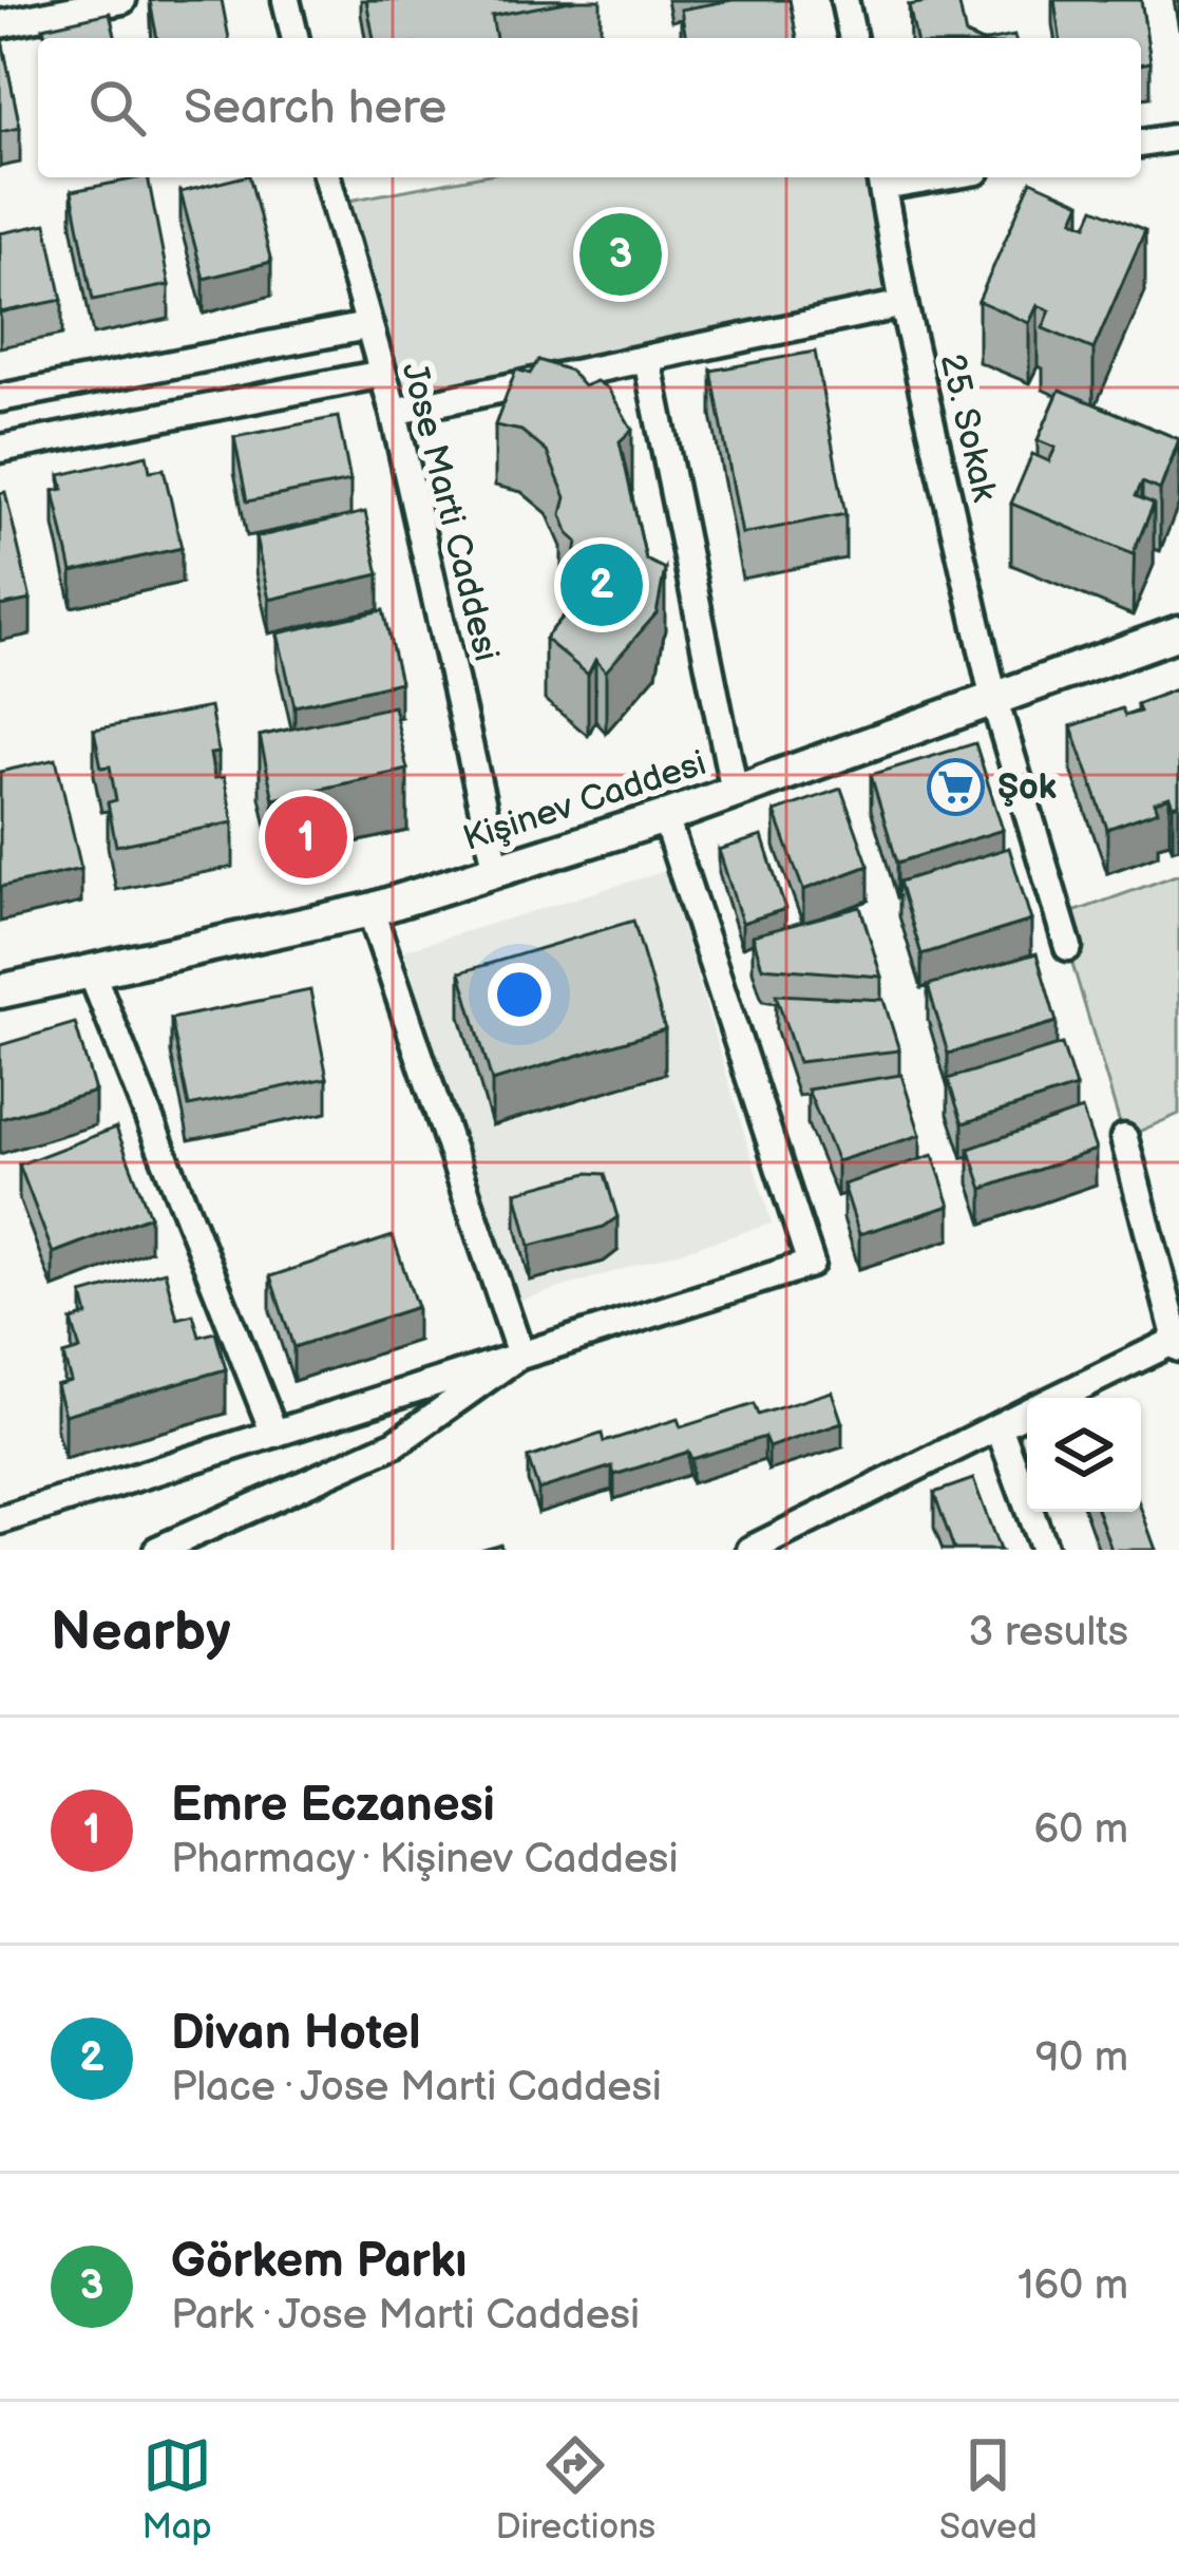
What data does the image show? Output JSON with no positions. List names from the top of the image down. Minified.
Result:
{"streets":{"street":["25. Sokak","Jose Marti Caddesi","Kişinev Caddesi"]},"crossings":[["25. Sokak","Kişinev Caddesi"],["Jose Marti Caddesi","Kişinev Caddesi"]],"places":{"supermarket":["Şok"]},"page":{"search":"Search here","pins":["3","2","1"],"heading":["Nearby","3 results"],"list":[{"mark":"1","name":"Emre Eczanesi","note":"Pharmacy · Kişinev Caddesi","value":"60 m"},{"mark":"2","name":"Divan Hotel","note":"Place · Jose Marti Caddesi","value":"90 m"},{"mark":"3","name":"Görkem Parkı","note":"Park · Jose Marti Caddesi","value":"160 m"}],"nav":["Map","Directions","Saved"]}}
